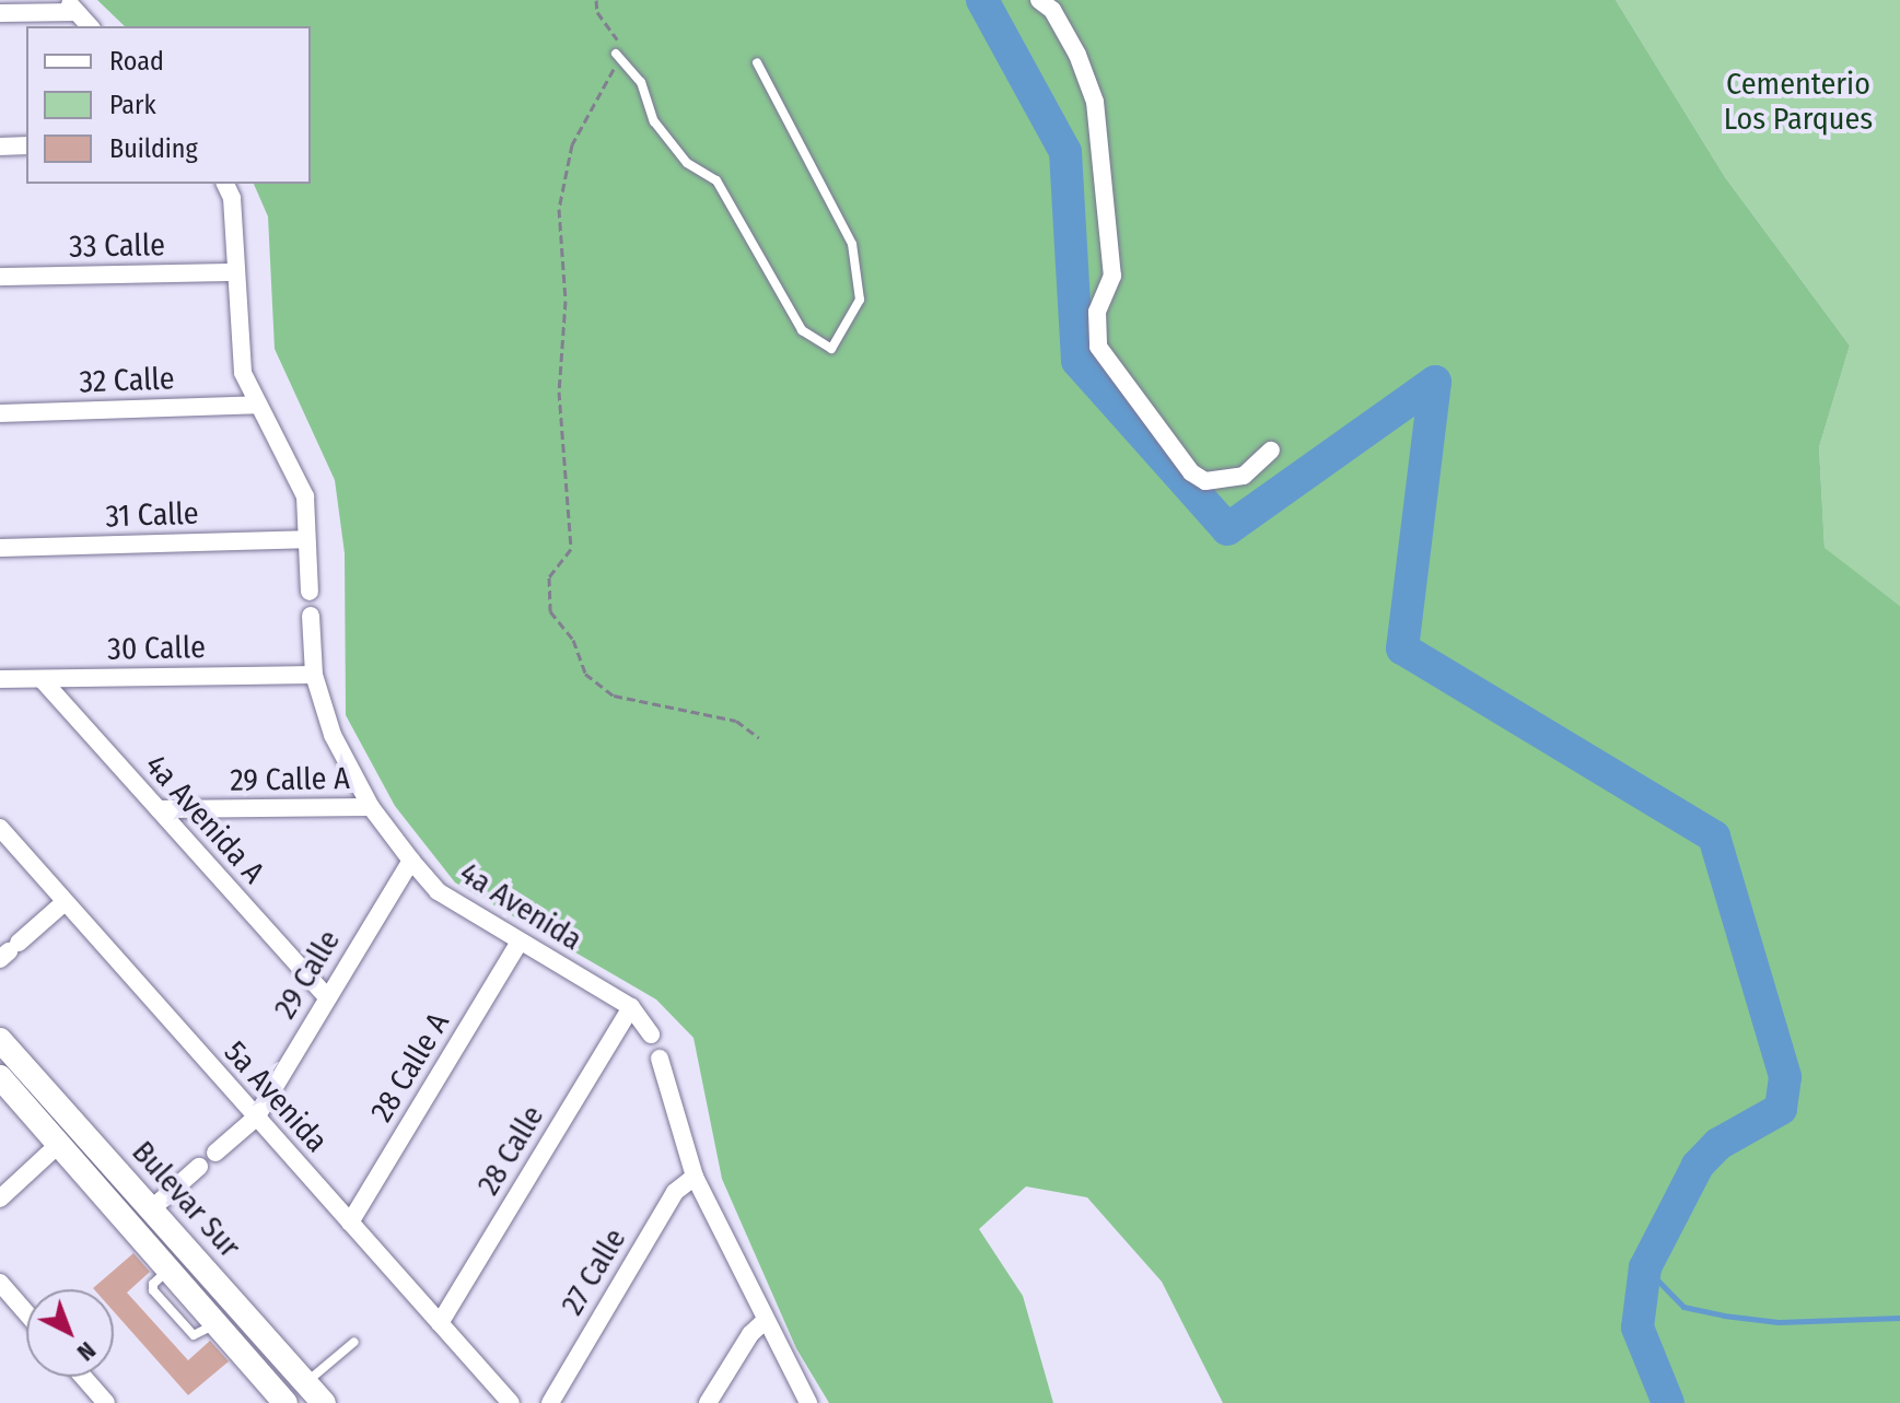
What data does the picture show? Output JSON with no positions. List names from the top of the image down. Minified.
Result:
{"streets":{"main road":["Bulevar Sur"],"street":["33 Calle","32 Calle","31 Calle","30 Calle","29 Calle A","4a Avenida A","4a Avenida","29 Calle","28 Calle A","5a Avenida","28 Calle","27 Calle"]},"crossings":[["30 Calle","4a Avenida A"],["30 Calle","4a Avenida"],["29 Calle A","4a Avenida A"],["29 Calle A","4a Avenida"],["4a Avenida A","29 Calle"],["4a Avenida","29 Calle"],["4a Avenida","28 Calle A"],["4a Avenida","28 Calle"],["29 Calle","5a Avenida"],["28 Calle A","5a Avenida"],["5a Avenida","28 Calle"]],"parks":["Cementerio Los Parques"],"legend":["Road","Park","Building"],"north":"bottom right"}
